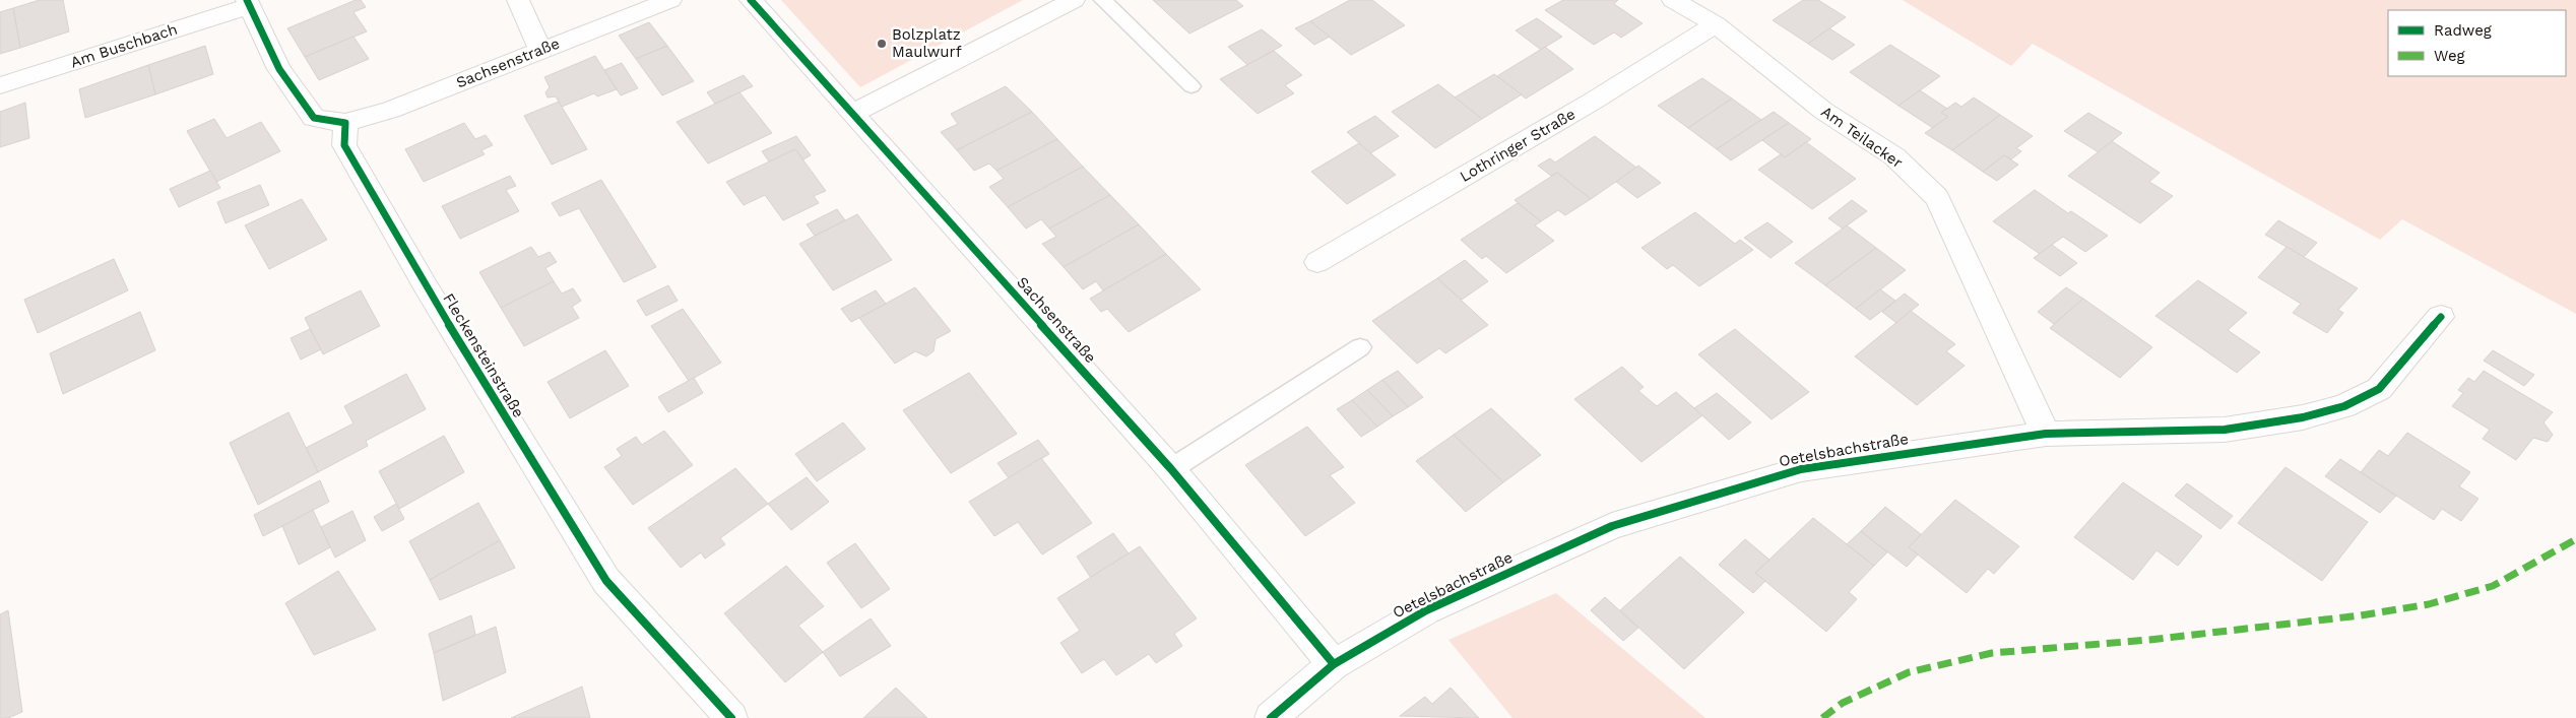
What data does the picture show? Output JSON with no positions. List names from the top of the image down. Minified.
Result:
{"streets":{"street":["Am Buschbach","Sachsenstraße","Am Teilacker","Lothringer Straße","Fleckensteinstraße","Oetelsbachstraße"]},"crossings":[["Sachsenstraße","Fleckensteinstraße"],["Sachsenstraße","Oetelsbachstraße"],["Am Teilacker","Lothringer Straße"],["Am Teilacker","Oetelsbachstraße"]],"places":["Bolzplatz Maulwurf"],"legend":["Radweg","Weg"]}
